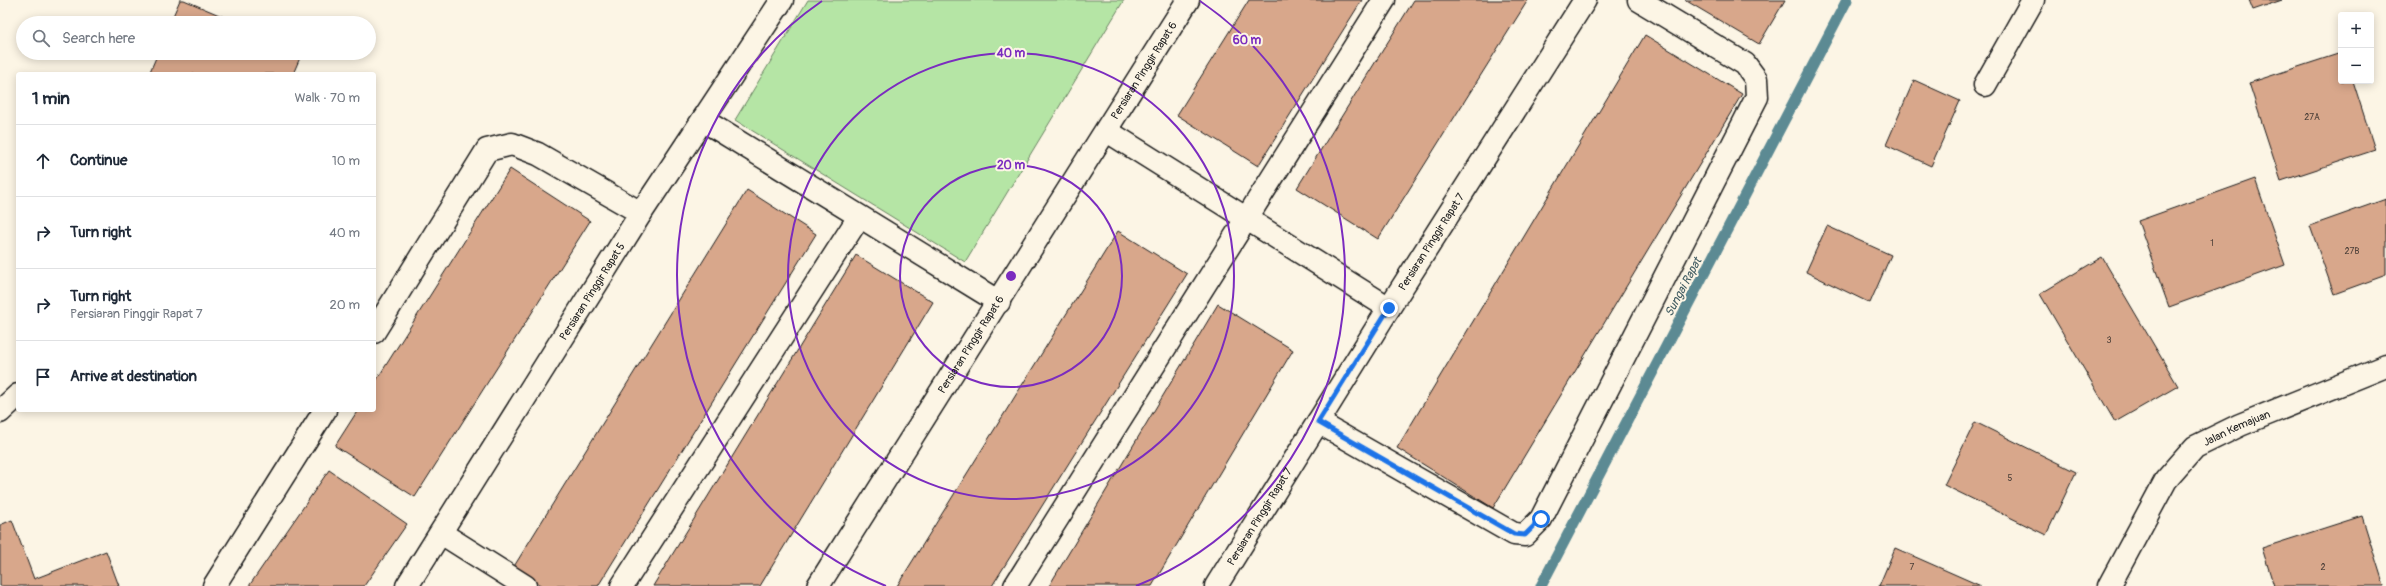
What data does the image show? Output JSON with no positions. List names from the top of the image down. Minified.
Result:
{"streets":{"street":["Persiaran Pinggir Rapat 6","Persiaran Pinggir Rapat 7","Persiaran Pinggir Rapat 5","Jalan Kemajuan"]},"water":["Sungai Rapat"],"house_numbers":["27A","1","27B","3","5","7","2"],"page":{"map_buttons":["+","−"],"search":"Search here","heading":["1 min","Walk · 70 m"],"list":[["Continue","10 m"],["Turn right","40 m"],["Turn right","Persiaran Pinggir Rapat 7","20 m"],"Arrive at destination"]},"rings":["60 m","40 m","20 m"]}
